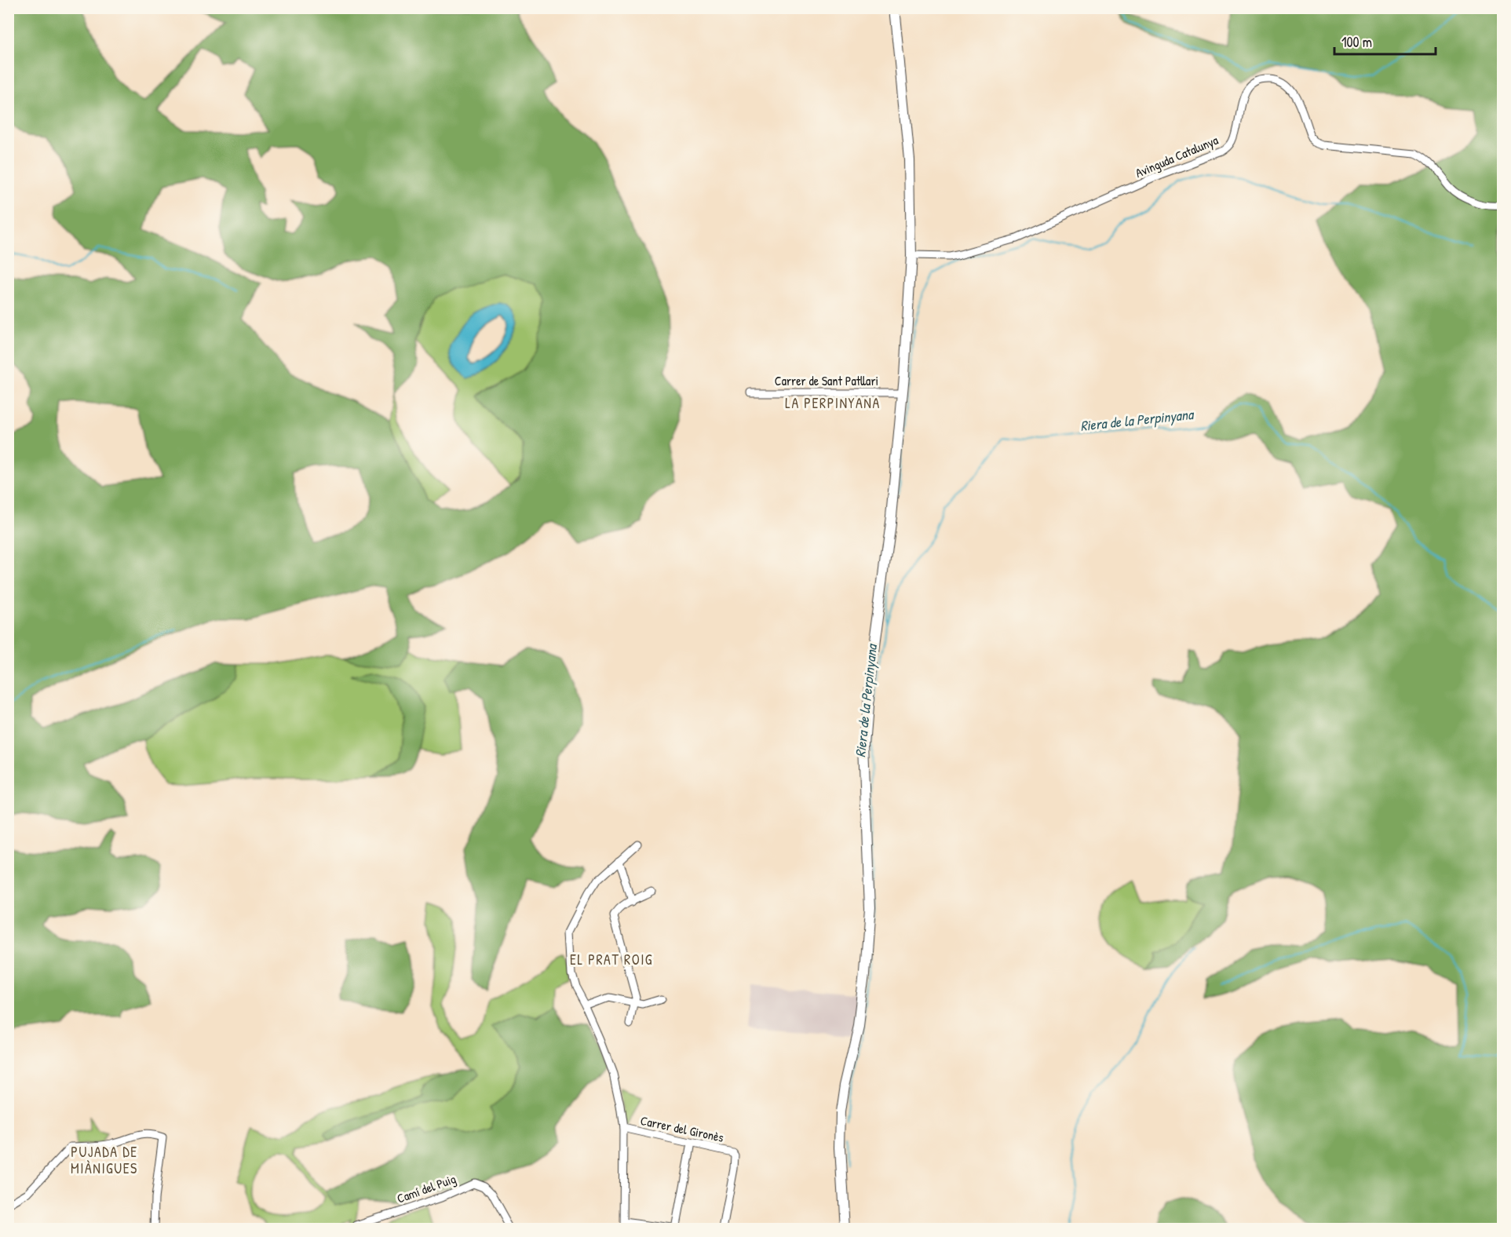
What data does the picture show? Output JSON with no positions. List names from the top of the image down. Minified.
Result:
{"streets":{"street":["Avinguda Catalunya","Carrer de Sant Patllari","Carrer del Gironès","Camí del Puig"]},"districts":["LA PERPINYANA","EL PRAT ROIG","PUJADA DE MIÀNIGUES"],"water":["Riera de la Perpinyana"],"scale_bar":"100 m"}
